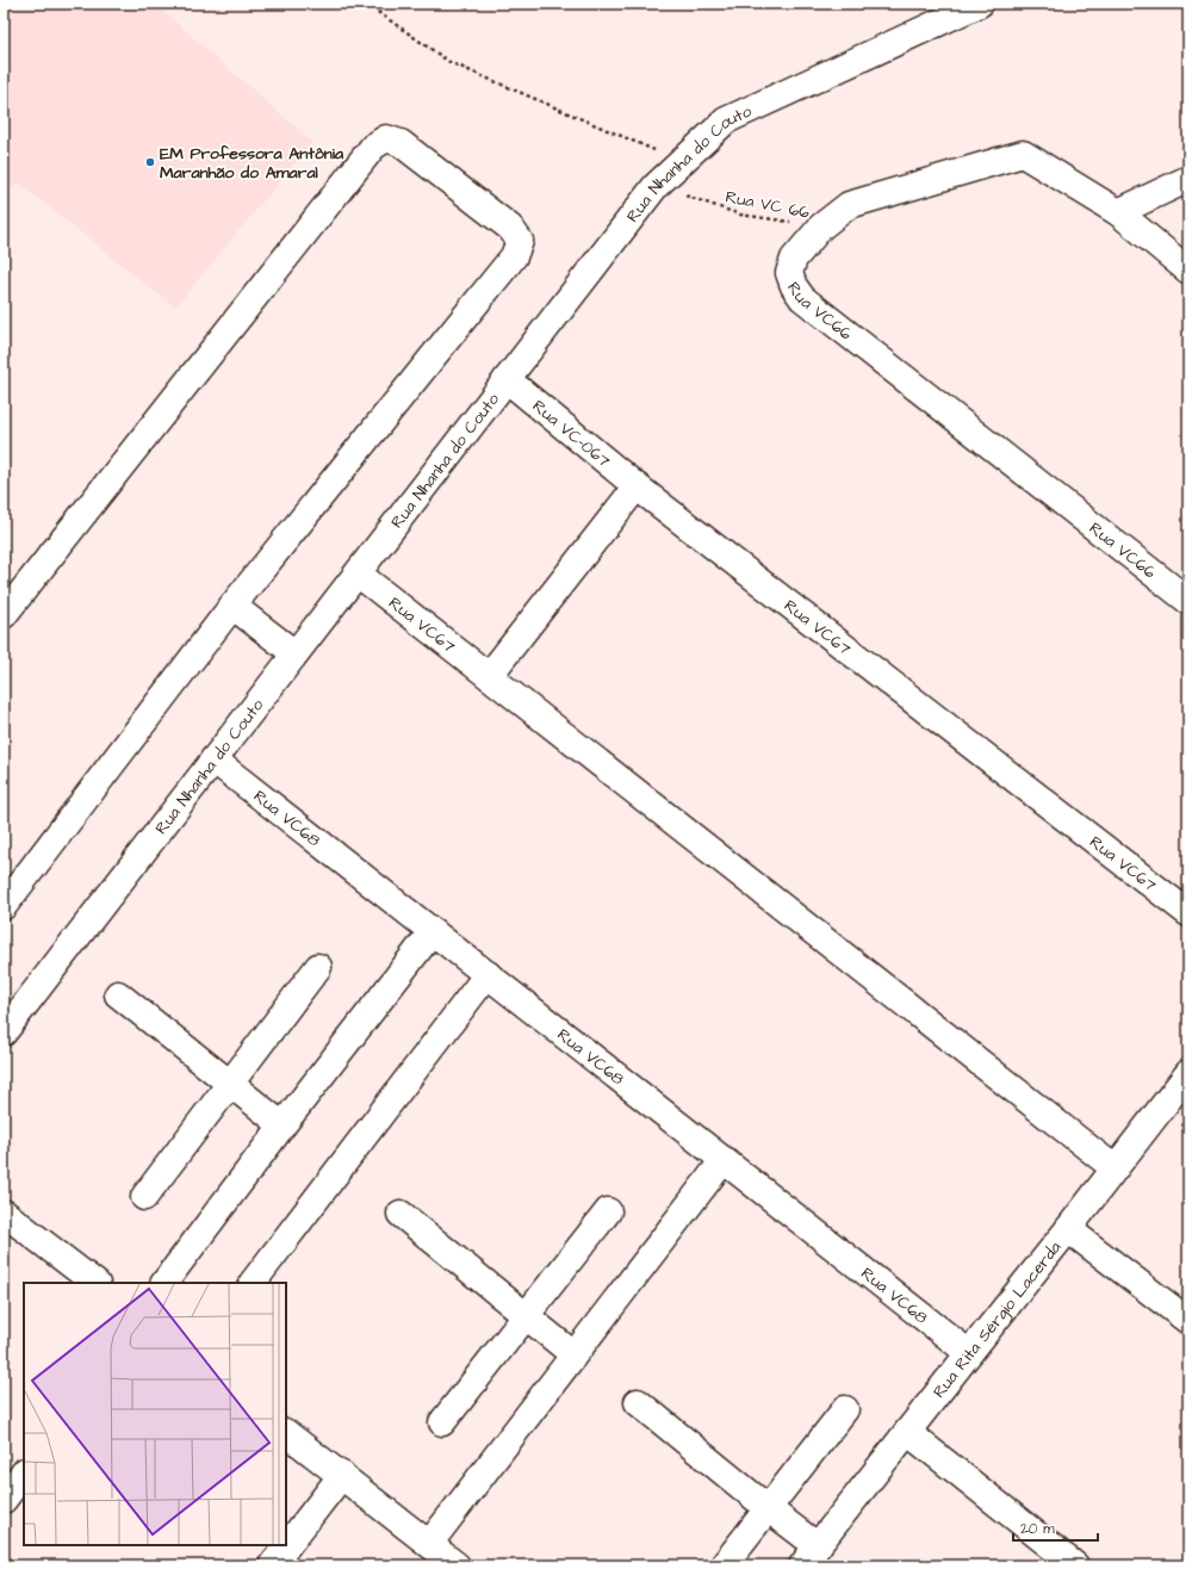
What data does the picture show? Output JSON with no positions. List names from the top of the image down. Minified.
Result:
{"streets":{"street":["Rua Nhanha do Couto","Rua VC66","Rua VC-067","Rua VC67","Rua VC68","Rua Rita Sérgio Lacerda"],"path":["Rua VC 66"]},"crossings":[["Rua Nhanha do Couto","Rua VC 66"],["Rua Nhanha do Couto","Rua VC-067"],["Rua Nhanha do Couto","Rua VC67"],["Rua Nhanha do Couto","Rua VC68"],["Rua VC 66","Rua VC66"],["Rua VC-067","Rua VC67"],["Rua VC67","Rua Rita Sérgio Lacerda"],["Rua VC68","Rua Rita Sérgio Lacerda"]],"places":["EM Professora Antônia Maranhão do Amaral"],"scale_bar":"20 m"}
